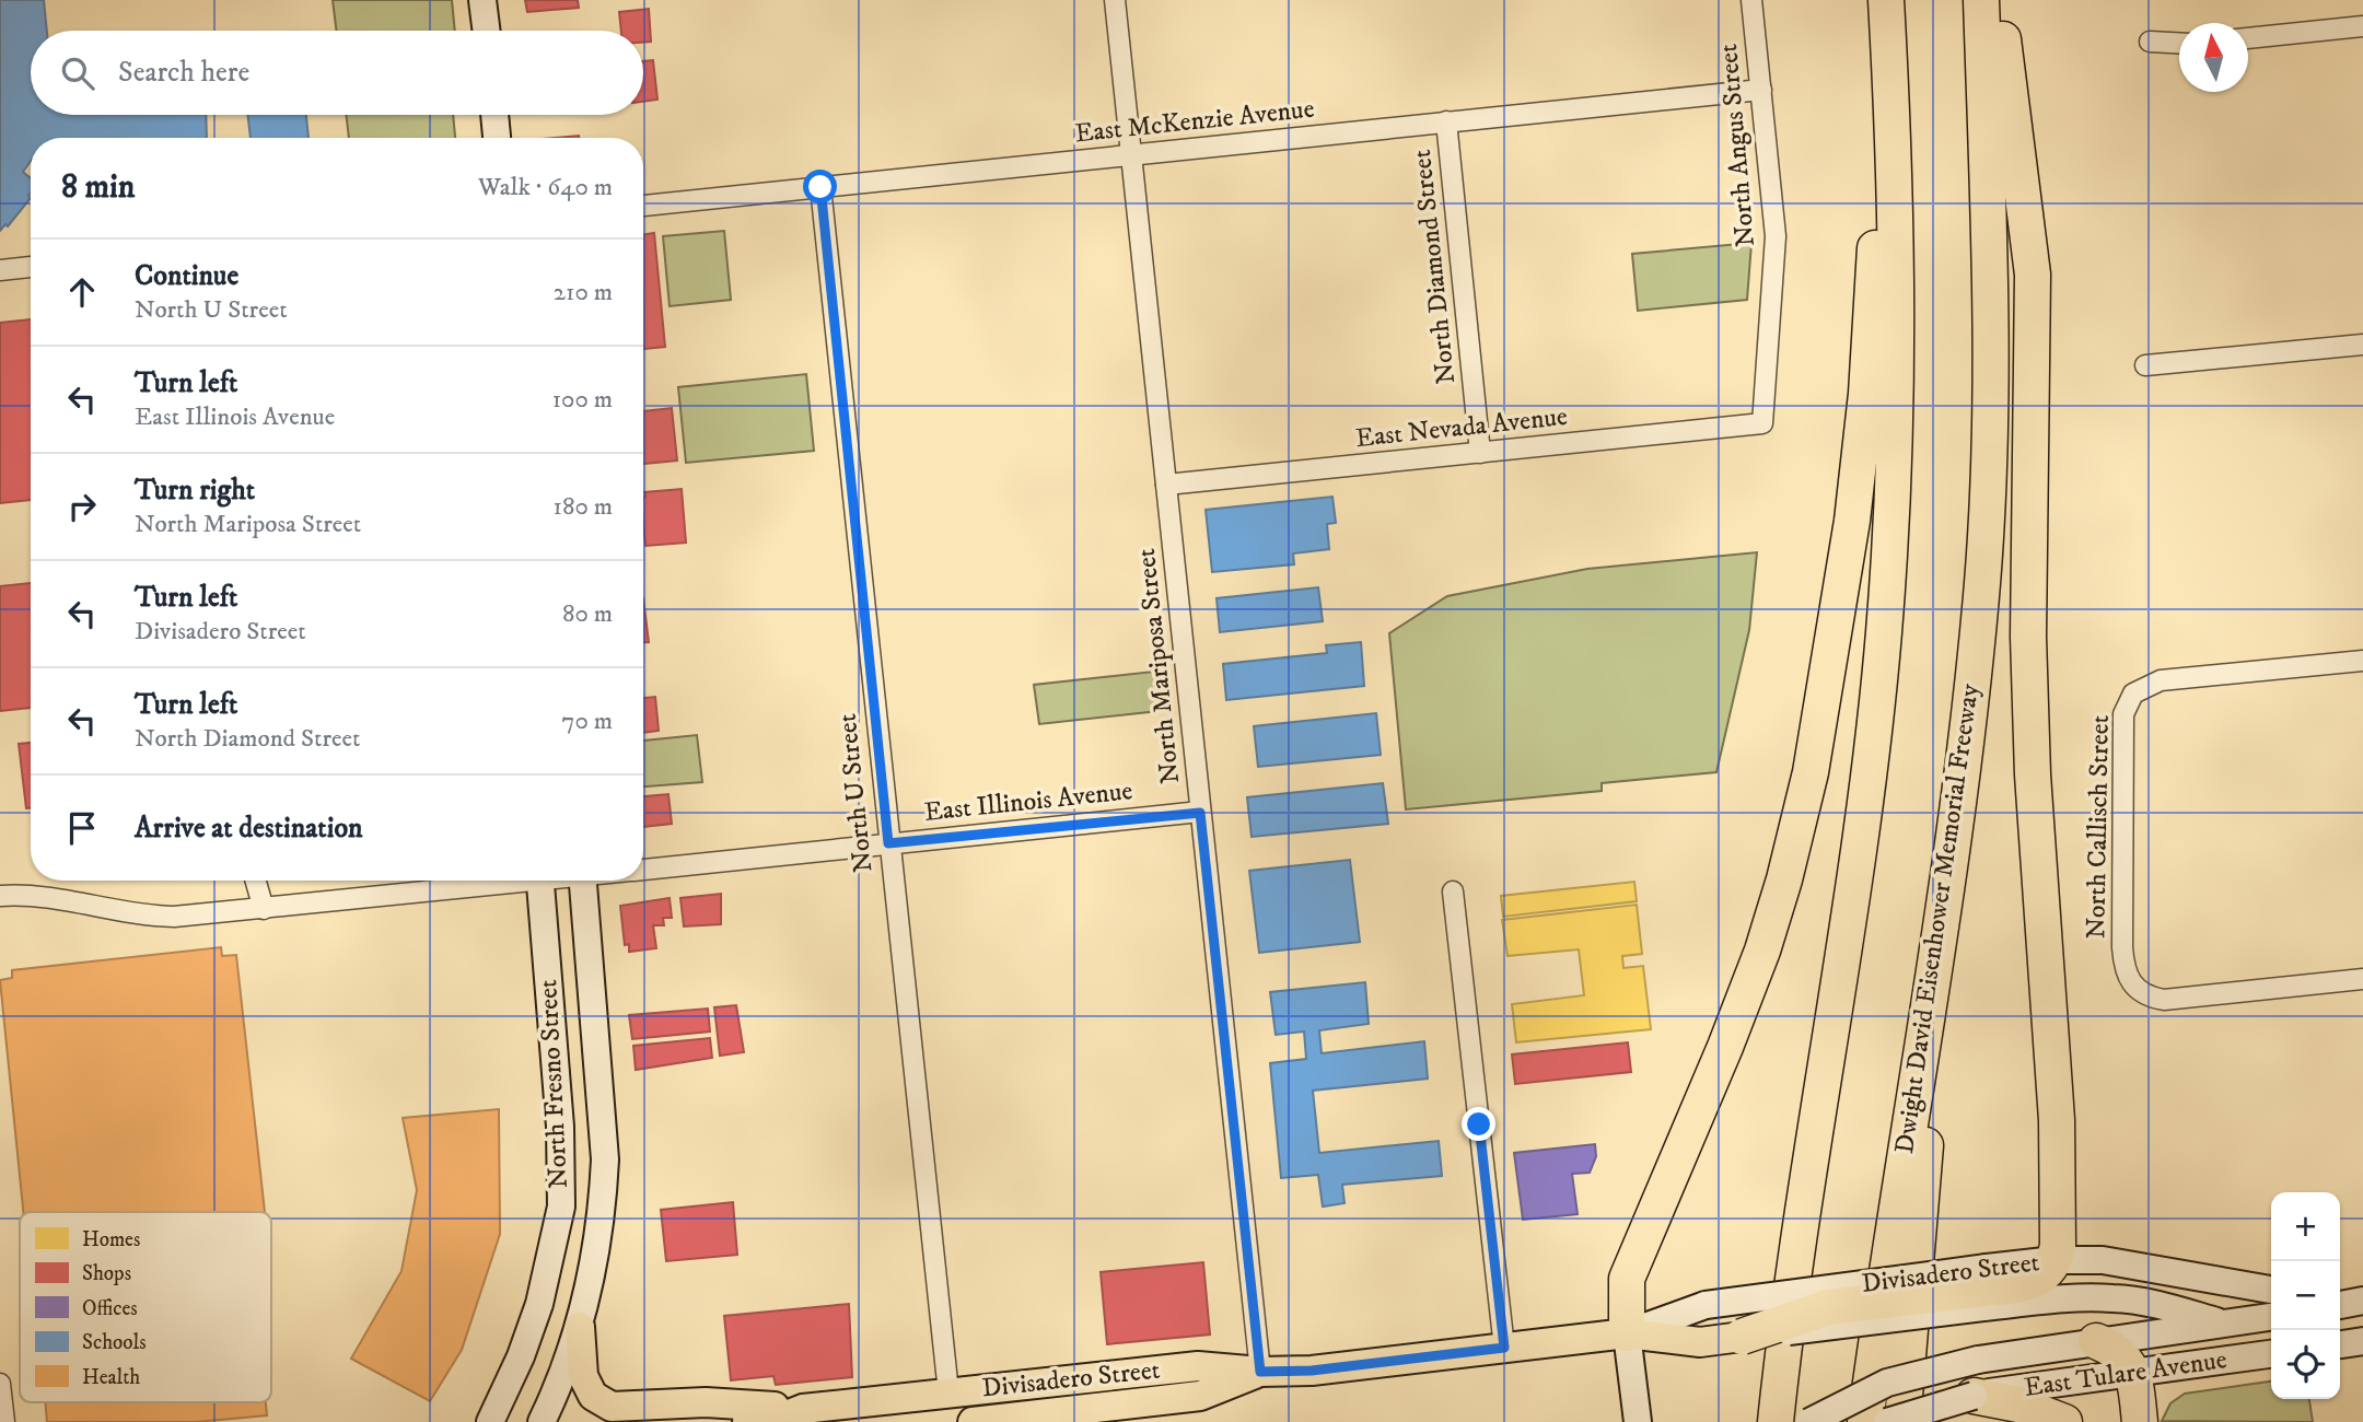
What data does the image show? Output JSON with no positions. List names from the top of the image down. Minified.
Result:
{"streets":{"highway":["Dwight David Eisenhower Memorial Freeway"],"main road":["North Fresno Street","Divisadero Street","East Tulare Avenue"],"street":["East McKenzie Avenue","North Angus Street","North Diamond Street","East Nevada Avenue","North Mariposa Street","North U Street","East Illinois Avenue","North Callisch Street"]},"crossings":[["East McKenzie Avenue","North Angus Street"],["East McKenzie Avenue","North Diamond Street"],["East McKenzie Avenue","North Mariposa Street"],["East McKenzie Avenue","North U Street"],["North Angus Street","East Nevada Avenue"],["North Diamond Street","East Nevada Avenue"],["East Nevada Avenue","North Mariposa Street"],["North Mariposa Street","East Illinois Avenue"],["North Mariposa Street","Divisadero Street"],["North U Street","East Illinois Avenue"],["North U Street","Divisadero Street"],["Divisadero Street","East Tulare Avenue"]],"legend":["Homes","Shops","Offices","Schools","Health"],"north":"top","page":{"search":"Search here","heading":["8 min","Walk · 640 m"],"list":[["Continue","North U Street","210 m"],["Turn left","East Illinois Avenue","100 m"],["Turn right","North Mariposa Street","180 m"],["Turn left","Divisadero Street","80 m"],["Turn left","North Diamond Street","70 m"],"Arrive at destination"],"map_buttons":["+","−"]}}
